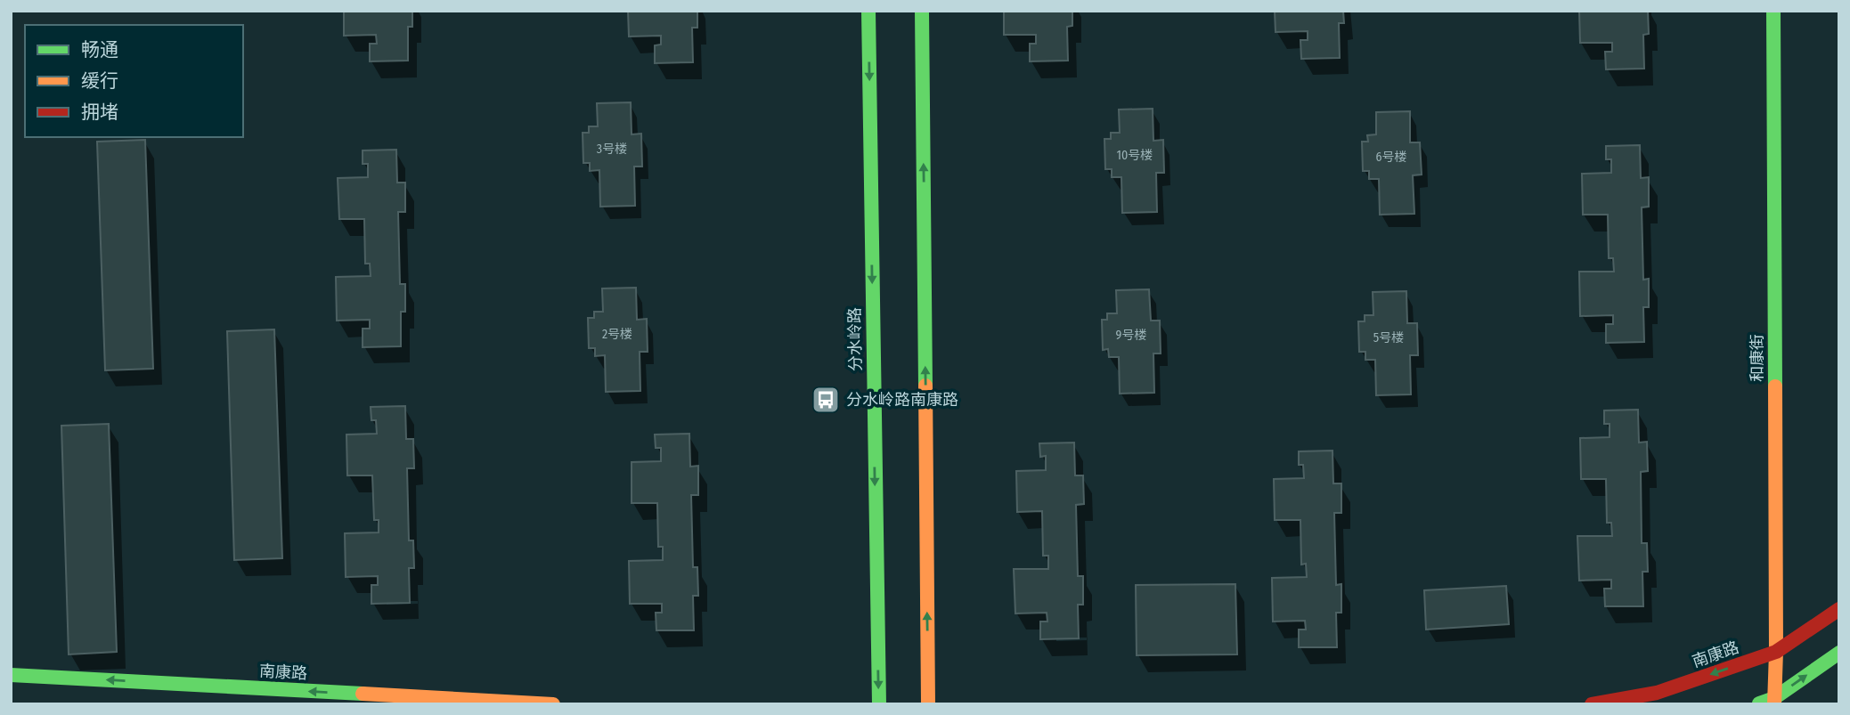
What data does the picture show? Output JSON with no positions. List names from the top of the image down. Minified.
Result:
{"streets":{"street":["分水岭路","和康街","南康路"]},"crossings":[["和康街","南康路"]],"one_way":["南康路"],"places":{"bus stop":["分水岭路南康路"]},"house_numbers":["3号楼","10号楼","6号楼","2号楼","9号楼","5号楼"],"legend":["畅通","缓行","拥堵"]}
